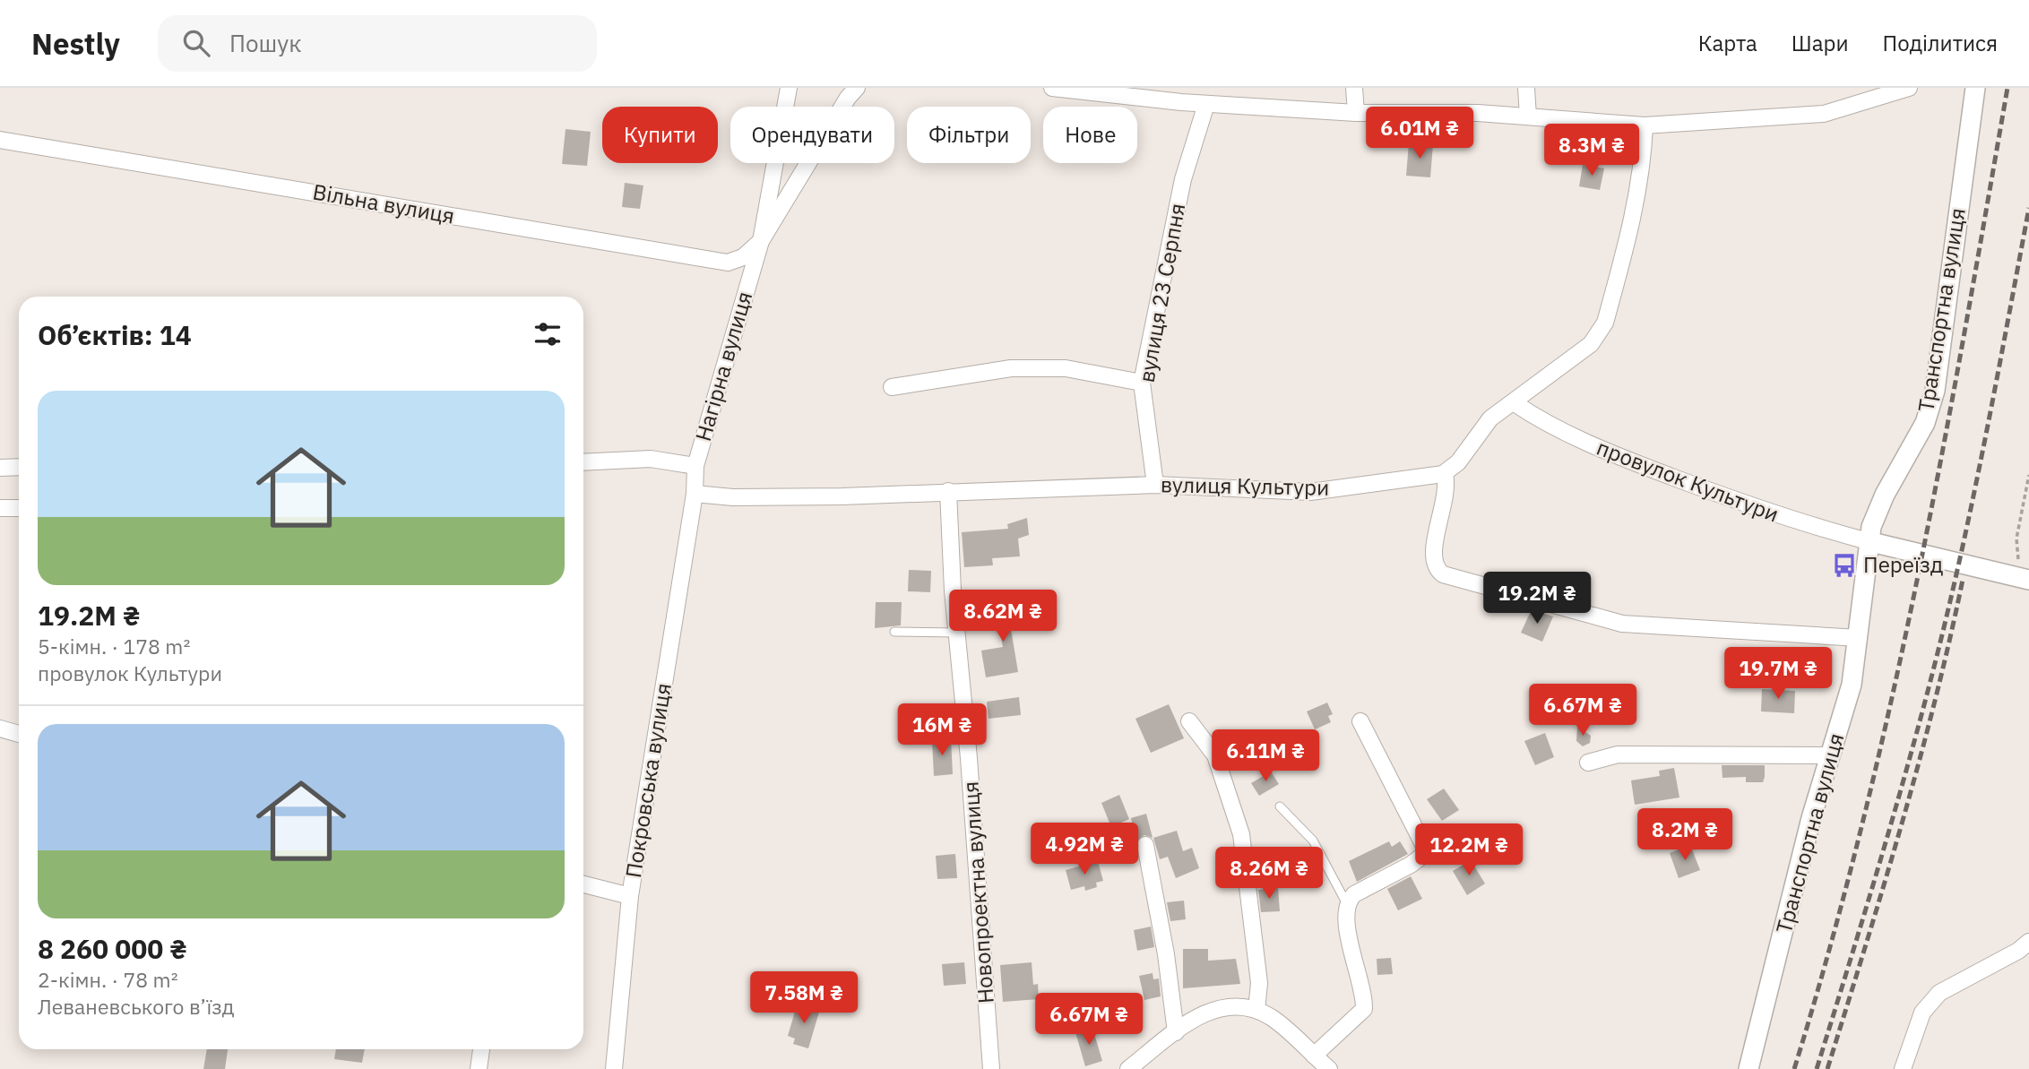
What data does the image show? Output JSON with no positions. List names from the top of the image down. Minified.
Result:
{"streets":{"street":["Вільна вулиця","вулиця 23 Серпня","Транспортна вулиця","Нагірна вулиця","провулок Культури","вулиця Культури","Покровська вулиця","Новопроектна вулиця"]},"crossings":[["Вільна вулиця","Нагірна вулиця"],["вулиця 23 Серпня","вулиця Культури"],["Транспортна вулиця","провулок Культури"],["Нагірна вулиця","вулиця Культури"],["Нагірна вулиця","Покровська вулиця"],["вулиця Культури","Покровська вулиця"],["вулиця Культури","Новопроектна вулиця"]],"places":{"bus stop":["Переїзд"]},"page":{"header":"Nestly","search":"Пошук","nav":["Карта","Шари","Поділитися"],"price":["6.01M ₴","8.3M ₴","19.2M ₴","8.62M ₴","19.7M ₴","6.67M ₴","16M ₴","6.11M ₴","8.2M ₴","4.92M ₴","12.2M ₴","8.26M ₴","7.58M ₴","6.67M ₴"],"chip":["Купити","Орендувати","Фільтри","Нове"],"heading":"Об’єктів: 14","list":[{"name":"19.2M ₴","note":"5-кімн. · 178 m² · провулок Культури"},{"name":"8 260 000 ₴","note":"2-кімн. · 78 m² · Леваневського в’їзд"}]}}
